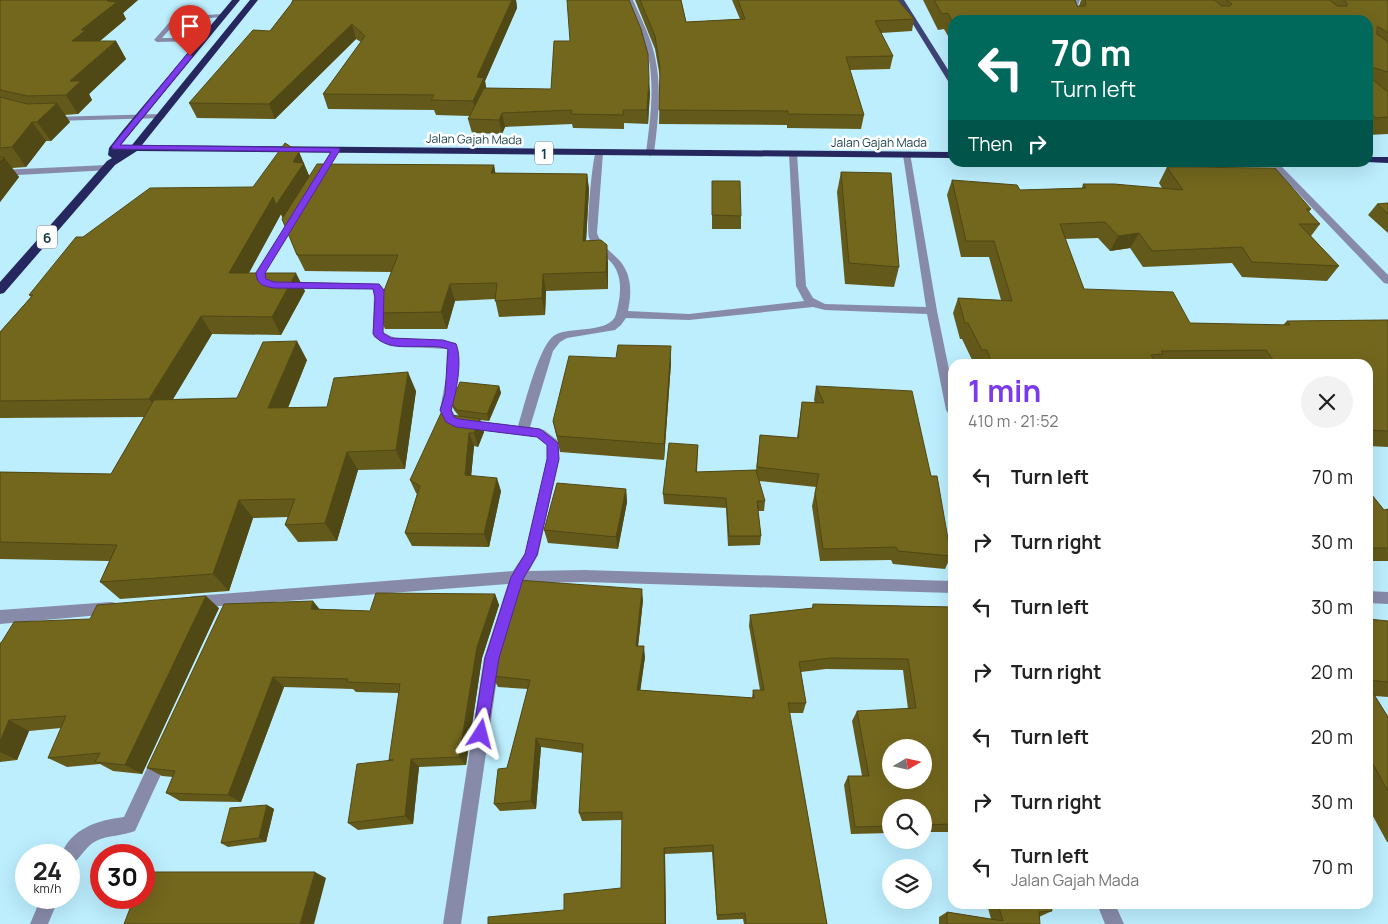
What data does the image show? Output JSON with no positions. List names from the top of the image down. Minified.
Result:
{"streets":{"highway":["Jalan Gajah Mada","1","6"]},"crossings":[["Jalan Gajah Mada","6"]],"north":"right","page":{"turn":["70 m","Turn left"],"then":"Then","heading":["1 min","410 m · 21:52"],"list":[{"name":"Turn left","value":"70 m"},{"name":"Turn right","value":"30 m"},{"name":"Turn left","value":"30 m"},{"name":"Turn right","value":"20 m"},{"name":"Turn left","value":"20 m"},{"name":"Turn right","value":"30 m"},{"name":"Turn left","note":"Jalan Gajah Mada","value":"70 m"}],"speed":"24 km/h","limit":"30"}}
